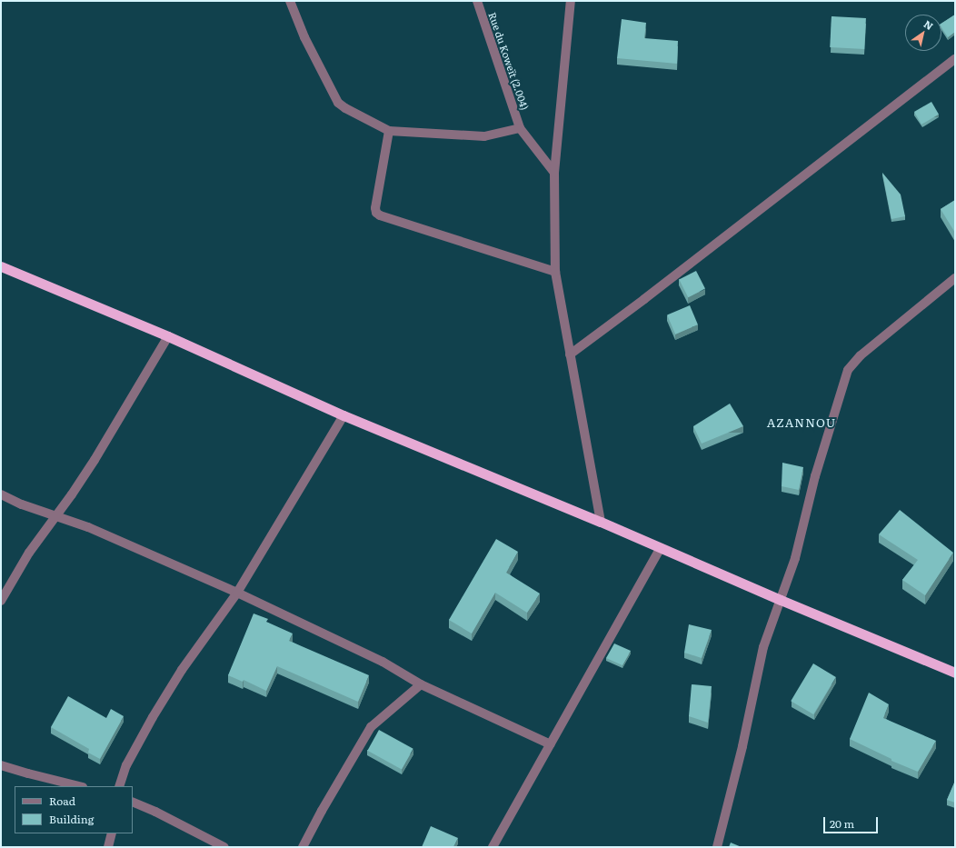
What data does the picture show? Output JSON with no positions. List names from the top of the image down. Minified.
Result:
{"streets":{"street":["Rue du Koweït (2.004)"]},"districts":["AZANNOU"],"legend":["Road","Building"],"scale_bar":"20 m","north":"top right"}
